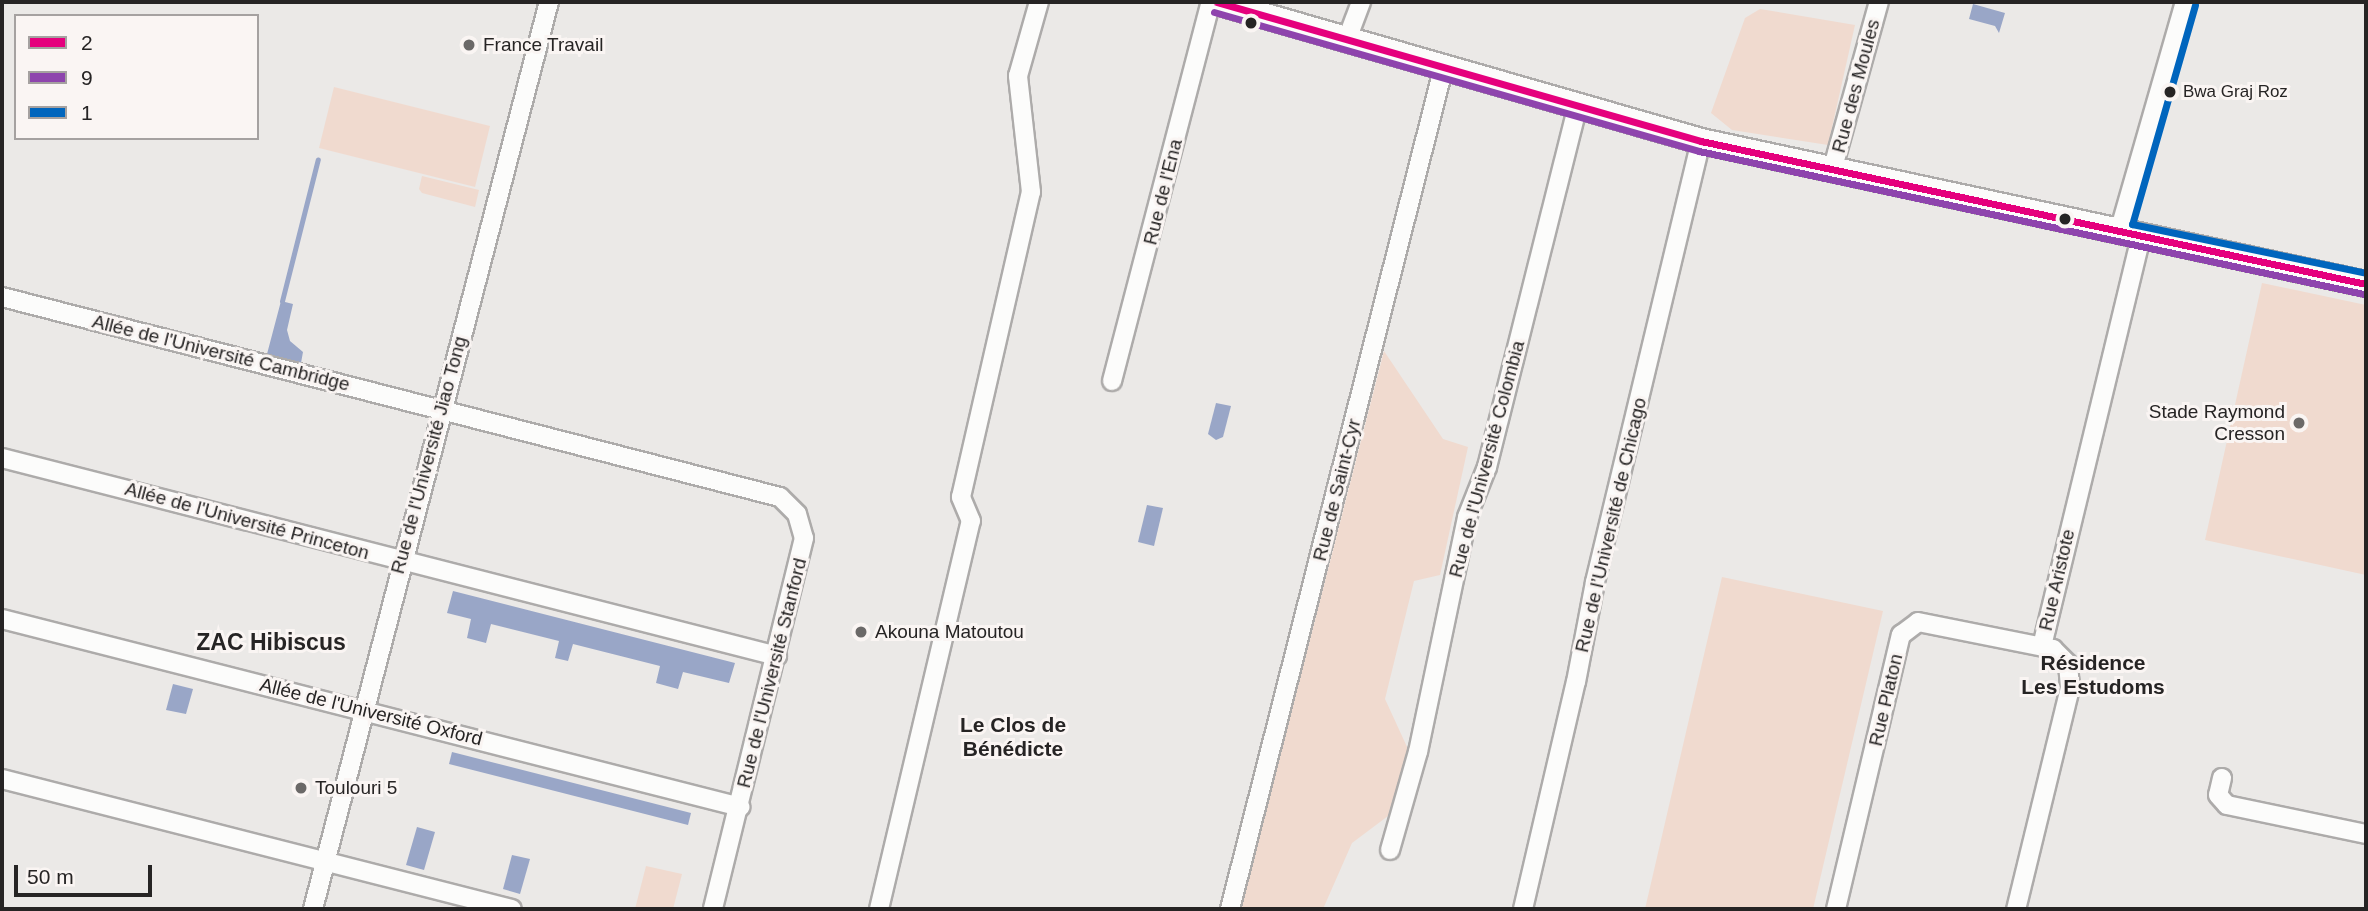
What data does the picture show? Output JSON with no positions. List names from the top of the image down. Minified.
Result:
{"streets":{"street":["Rue des Moules","Rue de l'Ena","Allée de l'Université Cambridge","Rue de l'Université Jiao Tong","Rue de l'Université Colombia","Rue de Saint-Cyr","Allée de l'Université Princeton","Rue de l’Université de Chicago","Rue Aristote","Rue de l'Université Stanford","Rue Platon","Allée de l'Université Oxford"]},"crossings":[["Allée de l'Université Cambridge","Rue de l'Université Jiao Tong"],["Allée de l'Université Cambridge","Rue de l'Université Stanford"],["Rue de l'Université Jiao Tong","Allée de l'Université Princeton"],["Rue de l'Université Jiao Tong","Rue de l'Université Stanford"],["Rue de l'Université Jiao Tong","Allée de l'Université Oxford"],["Allée de l'Université Princeton","Rue de l'Université Stanford"],["Rue Aristote","Rue Platon"],["Rue de l'Université Stanford","Allée de l'Université Oxford"]],"districts":["ZAC Hibiscus","Résidence Les Estudoms","Le Clos de Bénédicte"],"places":["France Travail","Bwa Graj Roz","Stade Raymond Cresson","Akouna Matoutou","Toulouri 5"],"lines":["transit line 2","transit line 1","transit line 9"],"legend":["2","9","1"],"scale_bar":"50 m"}
